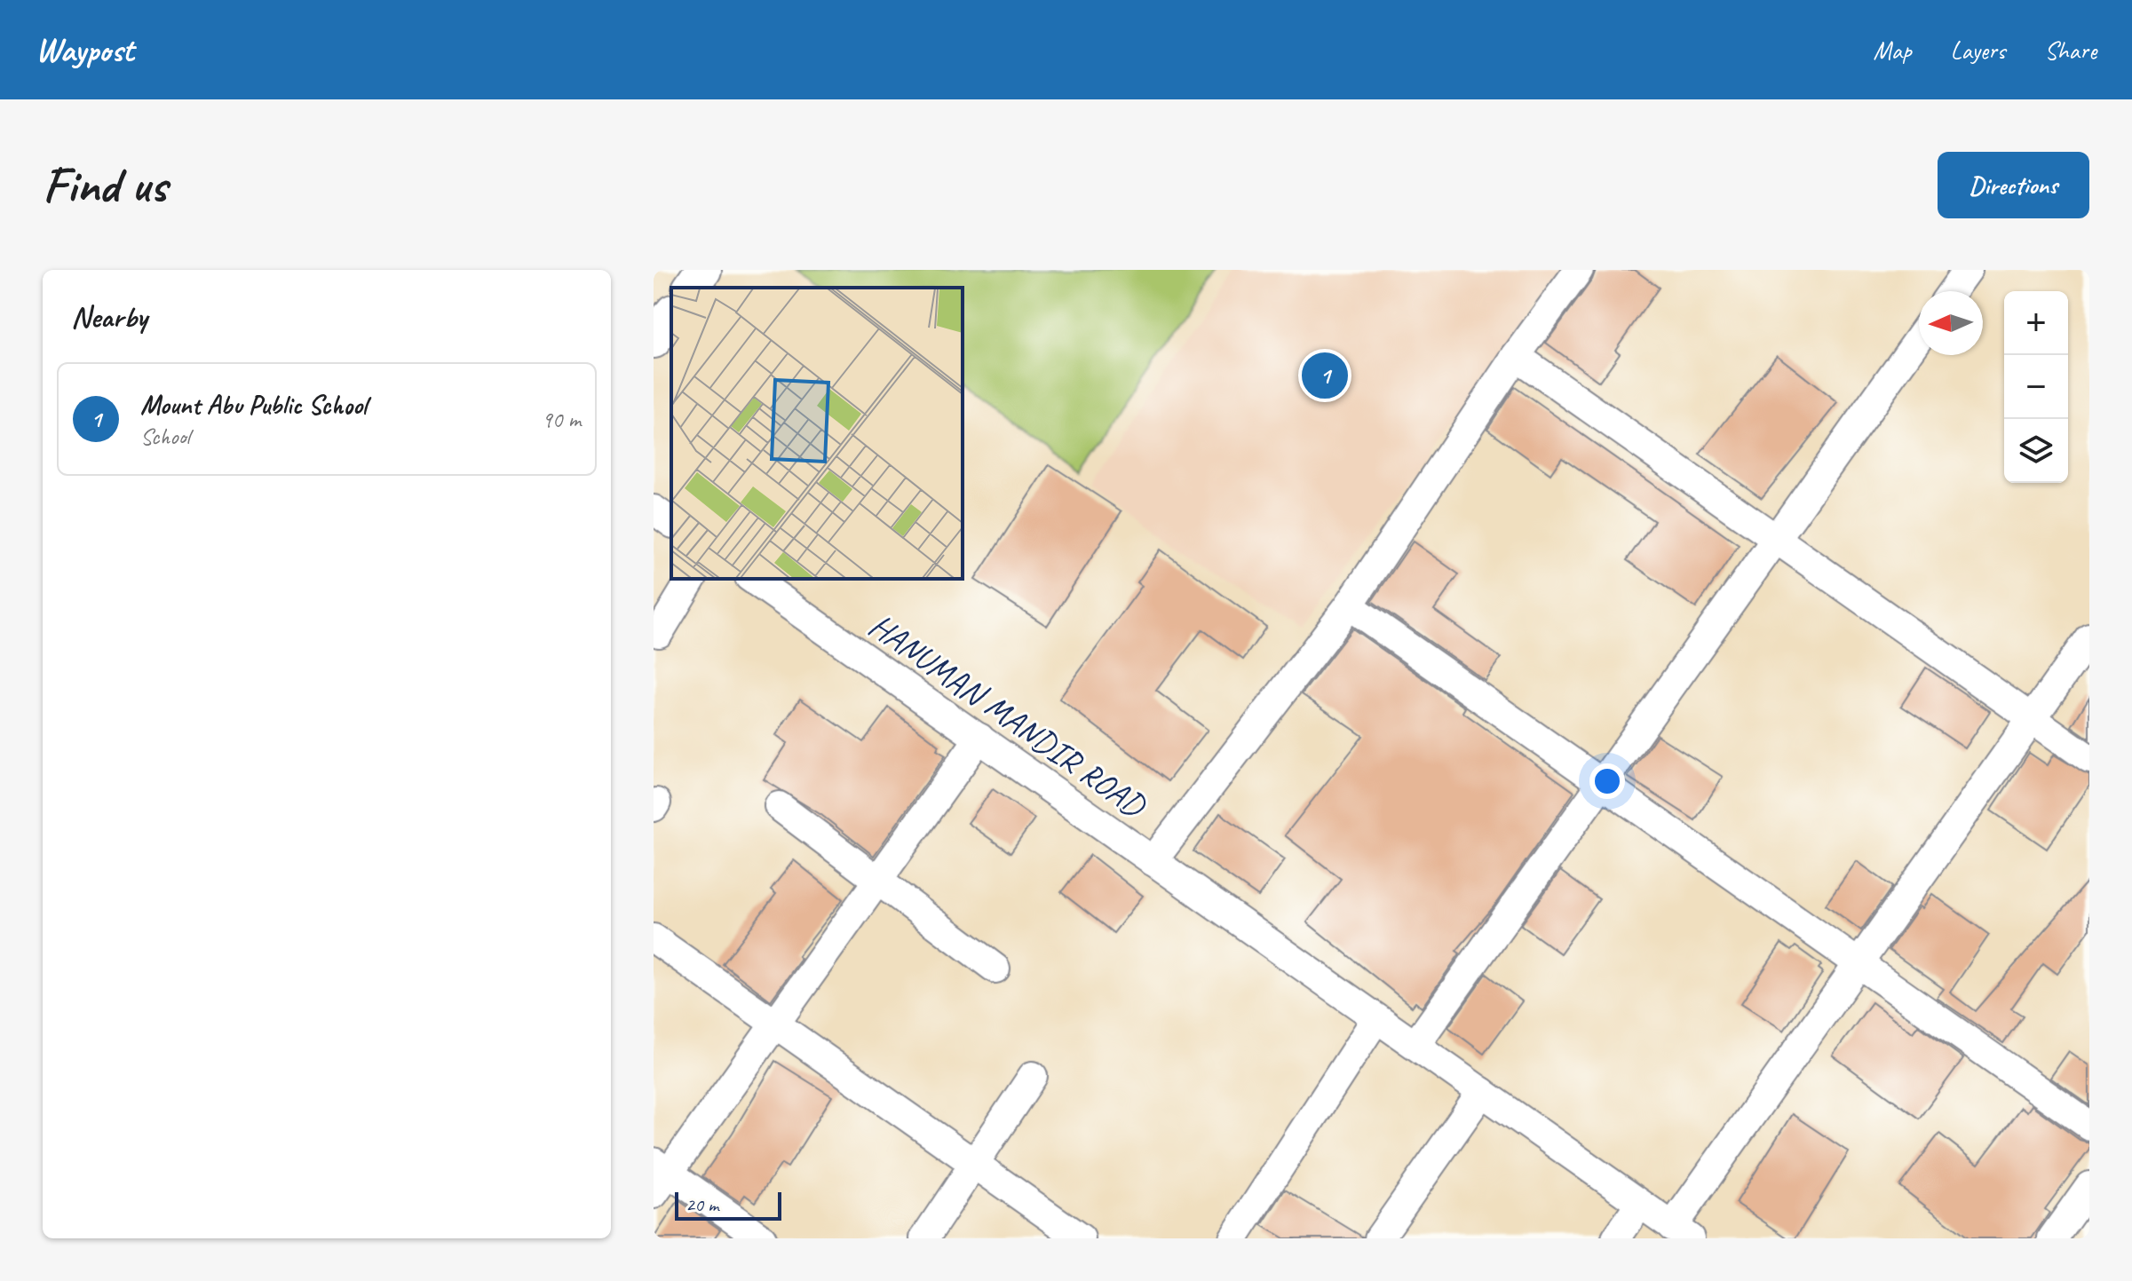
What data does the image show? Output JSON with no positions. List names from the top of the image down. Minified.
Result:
{"streets":{"street":["HANUMAN MANDIR ROAD"]},"scale_bar":"20 m","north":"left","page":{"header":"Waypost","nav":["Map","Layers","Share"],"buttons":"Directions","title":"Find us","heading":"Nearby","map_buttons":["+","−"],"pins":"1","list":[{"mark":"1","name":"Mount Abu Public School","note":"School","value":"90 m"}],"scale":"20 m"}}
